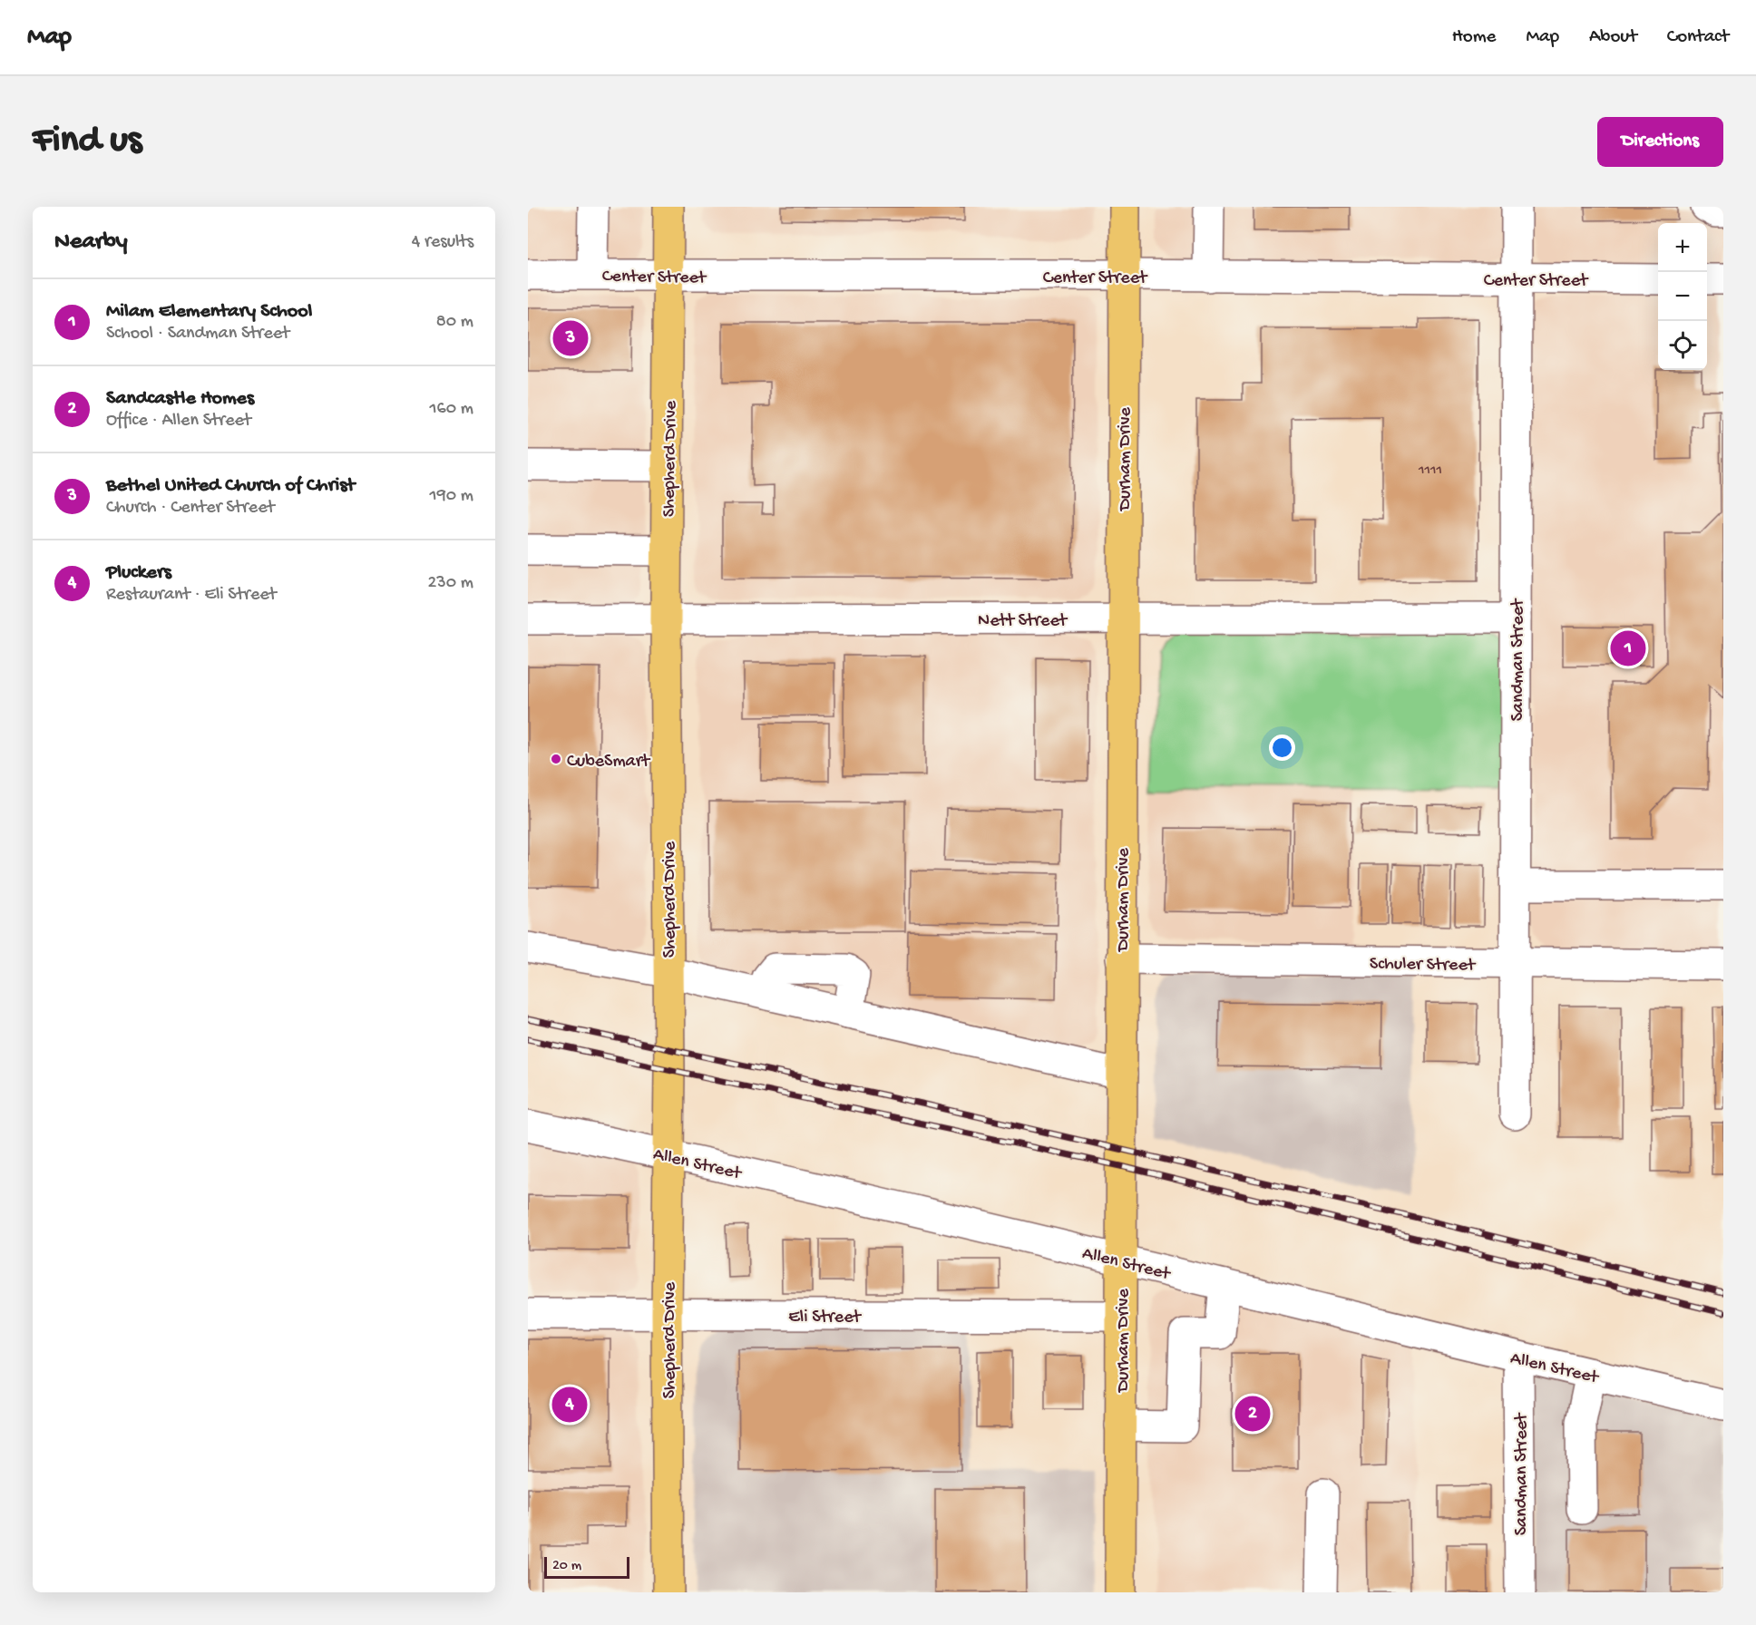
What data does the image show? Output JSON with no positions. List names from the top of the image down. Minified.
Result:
{"streets":{"main road":["Shepherd Drive","Durham Drive"],"street":["Center Street","Nett Street","Sandman Street","Schuler Street","Allen Street","Eli Street"]},"crossings":[["Center Street","Shepherd Drive"],["Center Street","Durham Drive"],["Center Street","Sandman Street"],["Shepherd Drive","Nett Street"],["Shepherd Drive","Allen Street"],["Shepherd Drive","Eli Street"],["Durham Drive","Nett Street"],["Durham Drive","Schuler Street"],["Durham Drive","Allen Street"],["Durham Drive","Eli Street"],["Nett Street","Sandman Street"],["Sandman Street","Schuler Street"],["Sandman Street","Allen Street"]],"places":["CubeSmart"],"house_numbers":["1111"],"scale_bar":"20 m","page":{"header":"Map","nav":["Home","Map","About","Contact"],"buttons":"Directions","title":"Find us","heading":["Nearby","4 results"],"map_buttons":["+","−"],"list":[{"mark":"1","name":"Milam Elementary School","note":"School · Sandman Street","value":"80 m"},{"mark":"2","name":"Sandcastle Homes","note":"Office · Allen Street","value":"160 m"},{"mark":"3","name":"Bethel United Church of Christ","note":"Church · Center Street","value":"190 m"},{"mark":"4","name":"Pluckers","note":"Restaurant · Eli Street","value":"230 m"}],"pins":["3","1","4","2"],"scale":"20 m"}}
